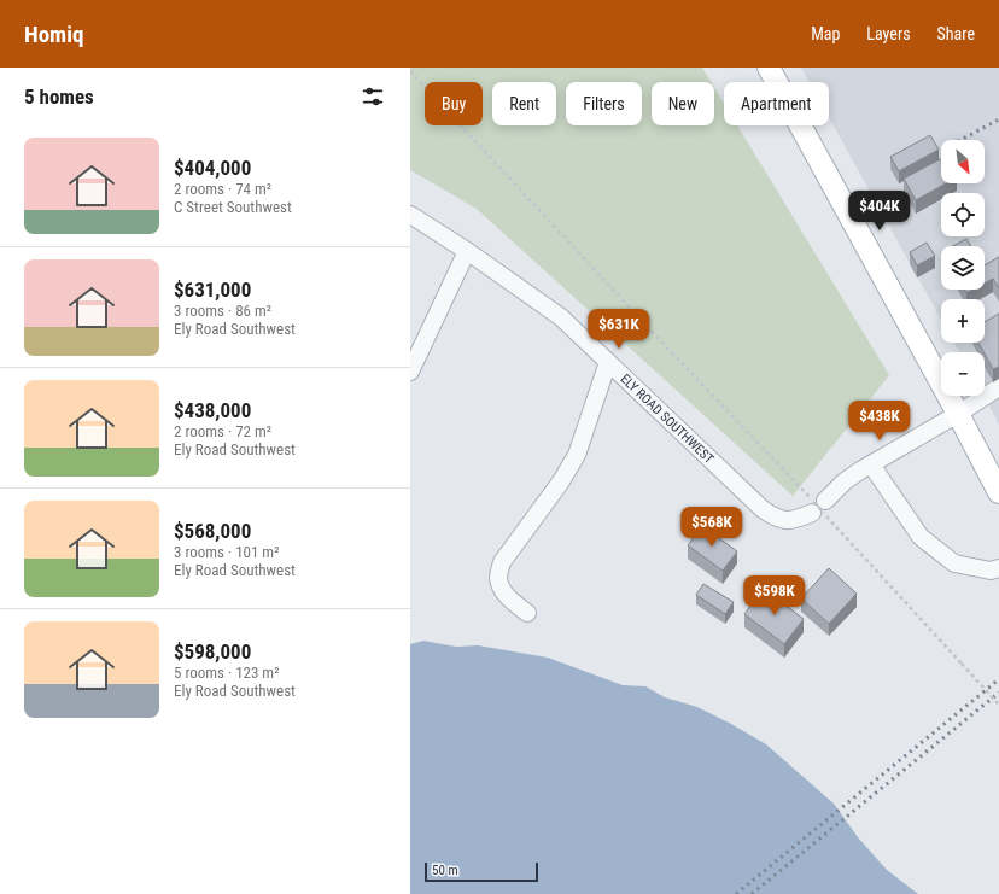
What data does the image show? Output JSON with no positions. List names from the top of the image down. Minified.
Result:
{"streets":{"street":["ELY ROAD SOUTHWEST"]},"scale_bar":"50 m","north":"bottom right","page":{"header":"Homiq","nav":["Map","Layers","Share"],"heading":"5 homes","chip":["Buy","Rent","Filters","New","Apartment"],"list":[{"name":"$404,000","note":"2 rooms · 74 m² · C Street Southwest"},{"name":"$631,000","note":"3 rooms · 86 m² · Ely Road Southwest"},{"name":"$438,000","note":"2 rooms · 72 m² · Ely Road Southwest"},{"name":"$568,000","note":"3 rooms · 101 m² · Ely Road Southwest"},{"name":"$598,000","note":"5 rooms · 123 m² · Ely Road Southwest"}],"map_buttons":["+","−"],"price":["$404K","$631K","$438K","$568K","$598K"],"scale":"50 m"}}
